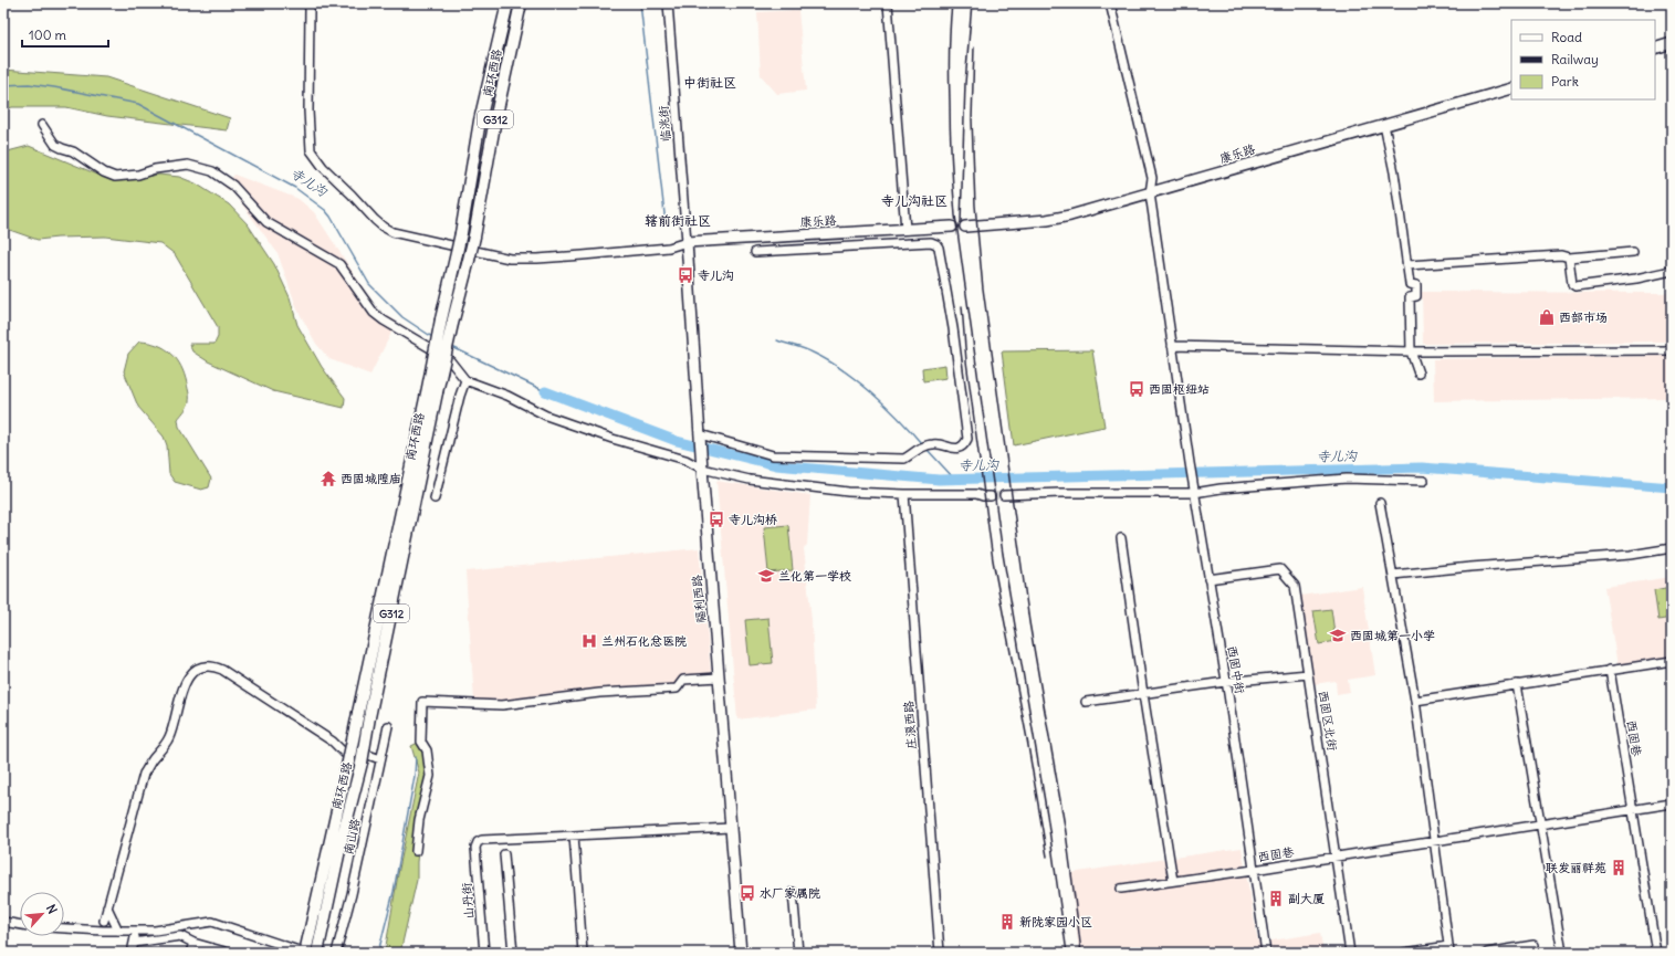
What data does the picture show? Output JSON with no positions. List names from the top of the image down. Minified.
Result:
{"streets":{"highway":["南环西路","G312"],"main road":["康乐路","福利西路"],"street":["临洮街","西固中街","西固区北街","庄浪西路","西固巷","南山路","山丹街"]},"crossings":[["临洮街","康乐路"],["临洮街","福利西路"],["康乐路","福利西路"],["康乐路","西固中街"],["西固中街","西固区北街"],["西固中街","西固巷"],["西固区北街","西固巷"]],"districts":["中街社区","寺儿沟社区","辖前街社区"],"water":["寺儿沟"],"places":{"bus stop":["寺儿沟","西固枢纽站","寺儿沟桥","水厂家属院"],"shop":["西部市场"],"temple":["西固城隍庙"],"school or university":["兰化第一学校","西固城第一小学"],"hospital":["兰州石化总医院"],"building":["联发丽祥苑","副大厦","新陇家园小区"]},"legend":["Road","Railway","Park"],"scale_bar":"100 m","north":"top right"}
